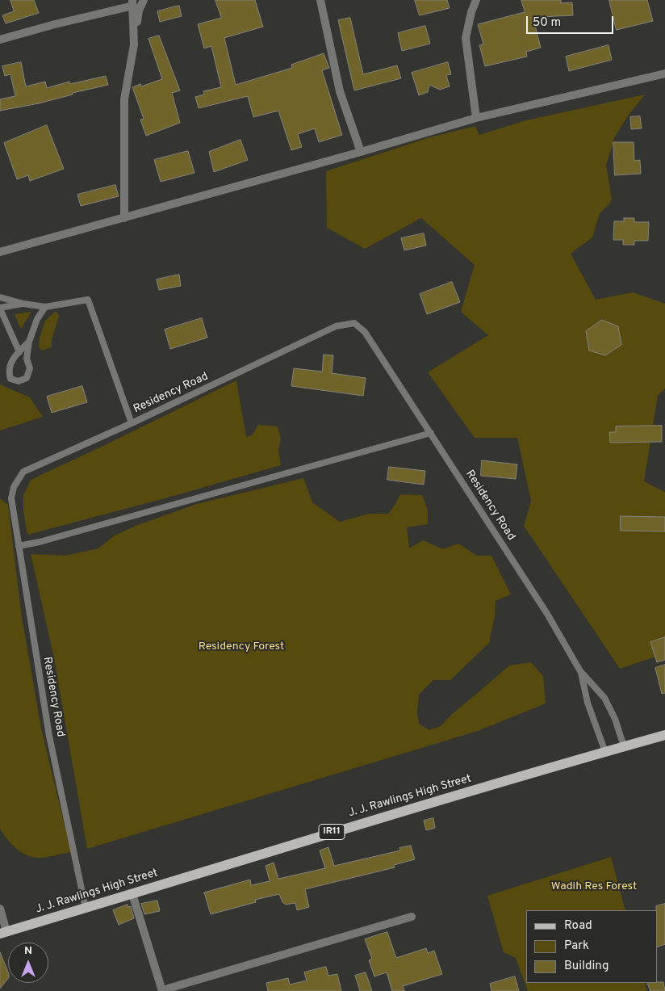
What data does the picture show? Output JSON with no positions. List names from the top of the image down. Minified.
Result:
{"streets":{"main road":["J. J. Rawlings High Street","IR11"],"lane":["Residency Road"]},"crossings":[["Residency Road","J. J. Rawlings High Street"]],"parks":["Residency Forest","Wadih Res Forest"],"legend":["Road","Park","Building"],"scale_bar":"50 m","north":"top"}
